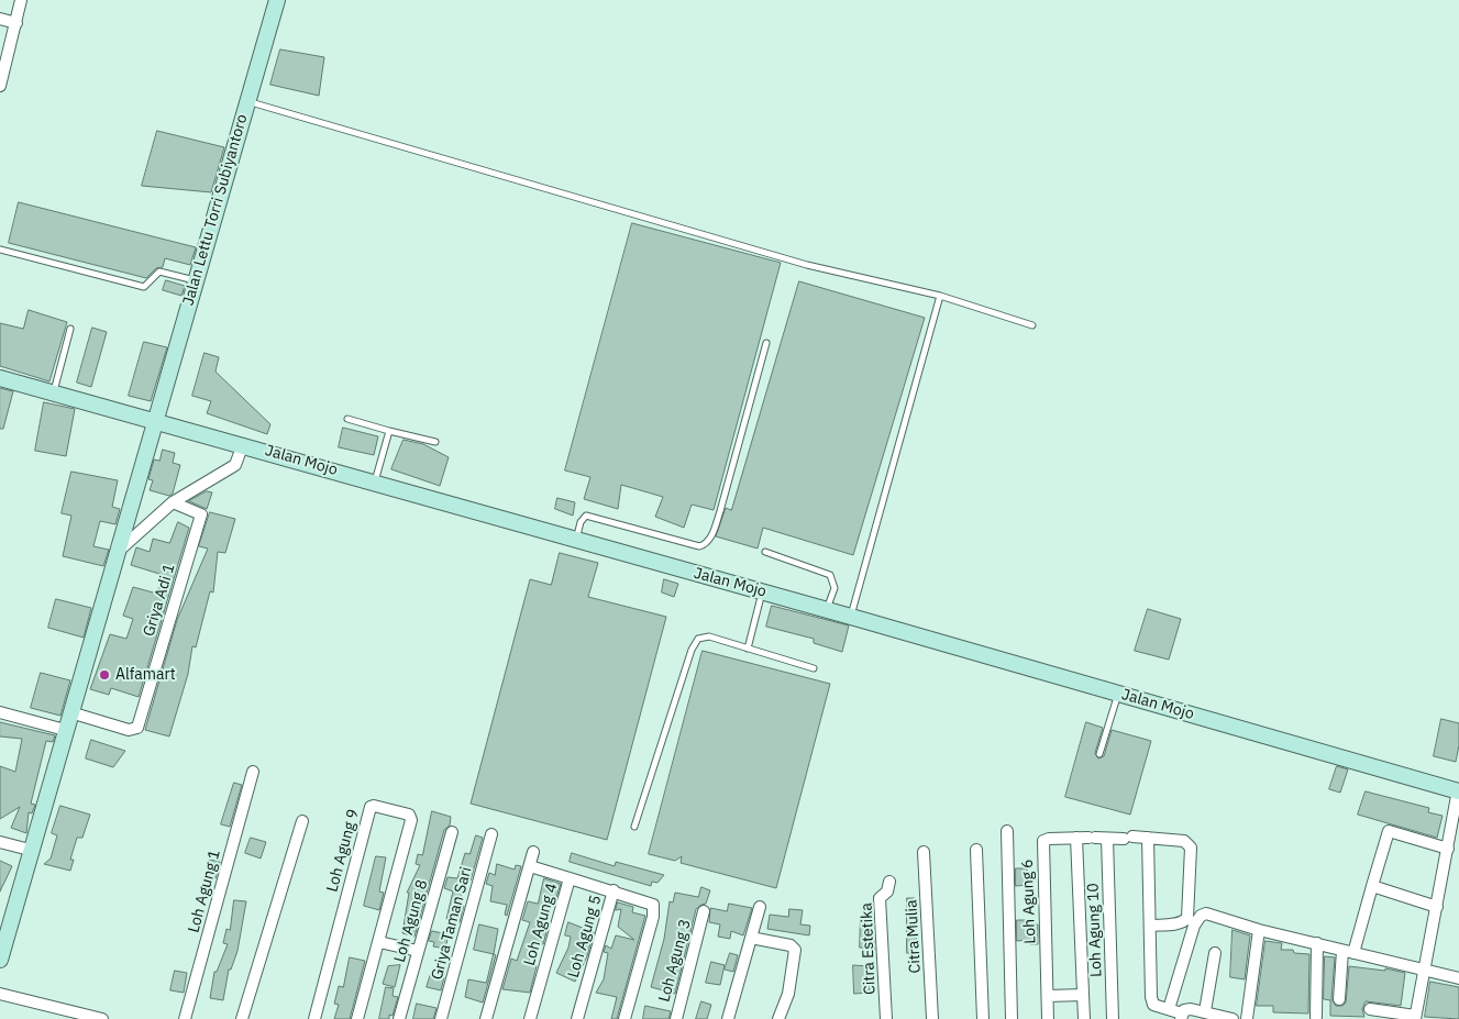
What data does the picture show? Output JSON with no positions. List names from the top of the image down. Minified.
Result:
{"streets":{"street":["Jalan Lettu Torri Subiyantoro","Jalan Mojo","Griya Adi 1","Loh Agung 9","Loh Agung 1","Loh Agung 6","Loh Agung 8","Griya Taman Sari","Loh Agung 4","Loh Agung 10","Loh Agung 5","Citra Mulia","Citra Estetika","Loh Agung 3"]},"crossings":[["Jalan Lettu Torri Subiyantoro","Jalan Mojo"],["Jalan Lettu Torri Subiyantoro","Griya Adi 1"],["Loh Agung 6","Loh Agung 10"]],"places":["Alfamart"]}
